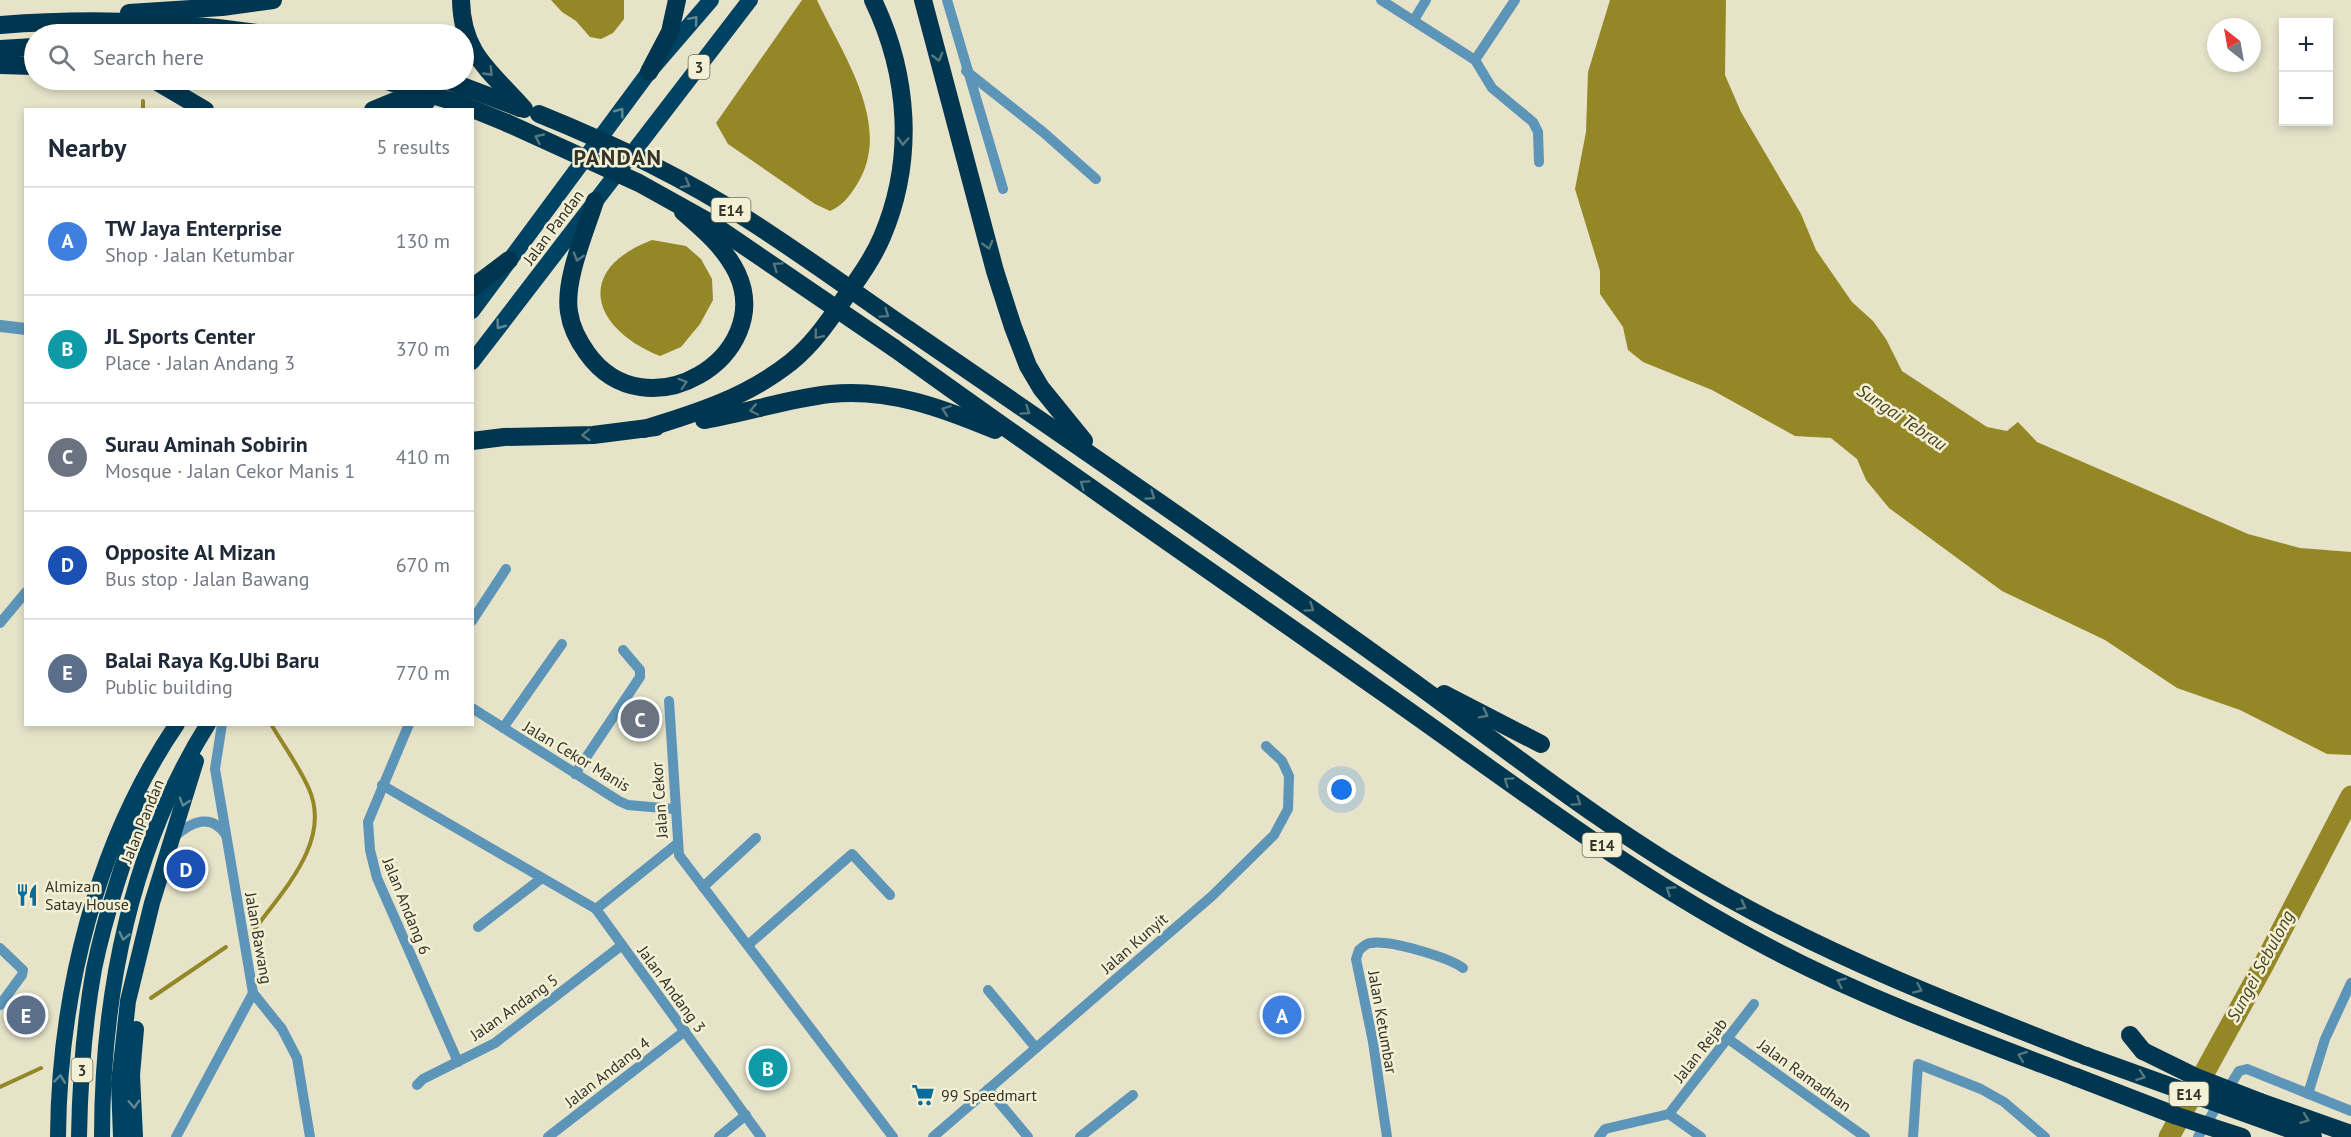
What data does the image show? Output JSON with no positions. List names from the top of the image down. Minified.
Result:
{"streets":{"highway":["3","E14","Jalan Pandan"],"street":["Jalan Cekor Manis","Jalan Cekor","Jalan Andang 6","Jalan Bawang","Jalan Kunyit","Jalan Andang 3","Jalan Andang 5","Jalan Ketumbar","Jalan Rejab","Jalan Andang 4","Jalan Ramadhan"]},"crossings":[["Jalan Cekor Manis","Jalan Cekor"],["Jalan Andang 6","Jalan Andang 3"],["Jalan Andang 6","Jalan Andang 5"],["Jalan Andang 3","Jalan Andang 5"],["Jalan Andang 3","Jalan Andang 4"],["Jalan Rejab","Jalan Ramadhan"]],"districts":["PANDAN"],"water":["Sungai Tebrau","Sungei Sebulong"],"places":{"restaurant":["Almizan Satay House"],"supermarket":["99 Speedmart"]},"north":"top left","page":{"map_buttons":["+","−"],"search":"Search here","heading":["Nearby","5 results"],"list":[{"mark":"A","name":"TW Jaya Enterprise","note":"Shop · Jalan Ketumbar","value":"130 m"},{"mark":"B","name":"JL Sports Center","note":"Place · Jalan Andang 3","value":"370 m"},{"mark":"C","name":"Surau Aminah Sobirin","note":"Mosque · Jalan Cekor Manis 1","value":"410 m"},{"mark":"D","name":"Opposite Al Mizan","note":"Bus stop · Jalan Bawang","value":"670 m"},{"mark":"E","name":"Balai Raya Kg.Ubi Baru","note":"Public building","value":"770 m"}],"pins":["C","D","A","E","B"]}}
